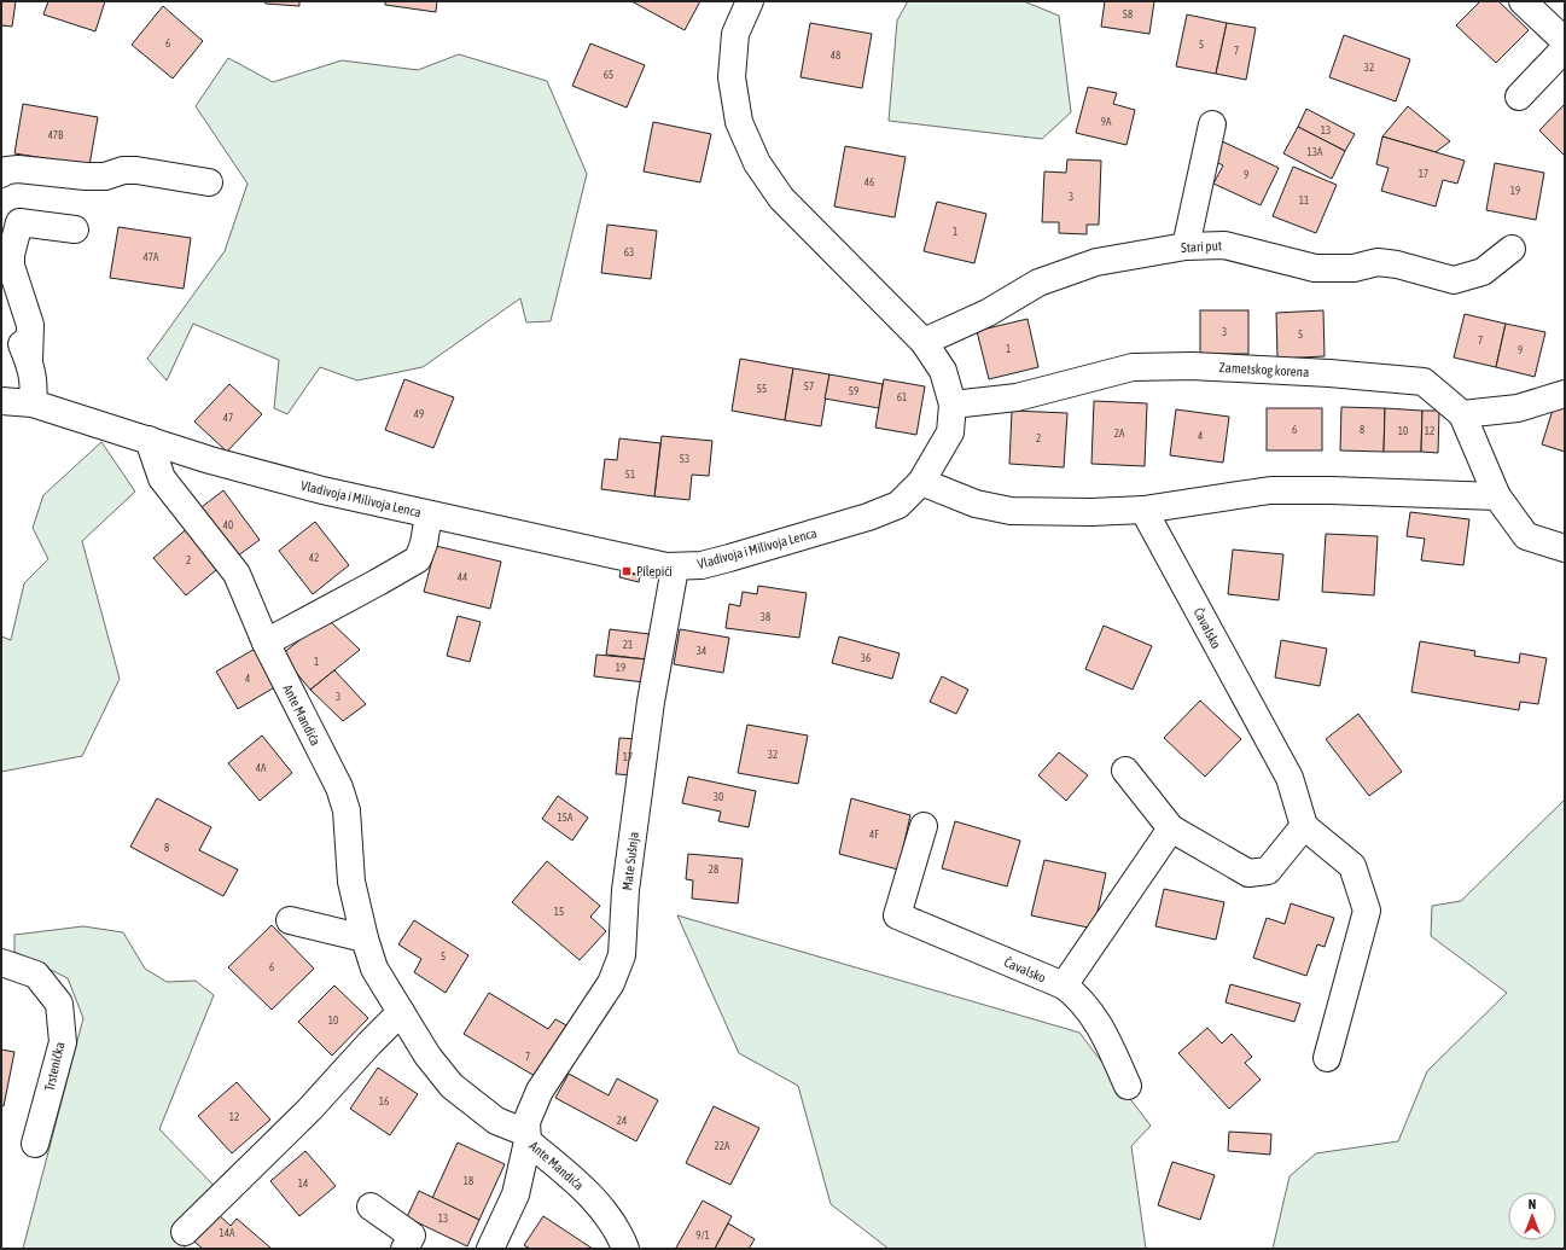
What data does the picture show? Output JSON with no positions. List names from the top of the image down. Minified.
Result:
{"streets":{"street":["Stari put","Zametskog korena","Vladivoja i Milivoja Lenca","Čavalsko","Ante Mandića","Mate Sušnja","Trstenička"]},"crossings":[["Stari put","Vladivoja i Milivoja Lenca"],["Zametskog korena","Vladivoja i Milivoja Lenca"],["Vladivoja i Milivoja Lenca","Ante Mandića"],["Vladivoja i Milivoja Lenca","Mate Sušnja"],["Ante Mandića","Mate Sušnja"]],"places":{"transit":["Pilepići"]},"house_numbers":["58","6","5","7","48","32","65","9A","13","47B","13A","17","9","46","19","3","11","1","63","47A","3","5","7","1","9","57","55","59","61","49","47","6","8","10","12","2A","4","2","53","51","40","42","2","44","38","21","34","36","1","19","4","3","32","17","4A","30","15A","4F","8","28","15","5","6","10","7","16","12","24","22A","18","14","13","14A","9/1"],"north":"top"}
